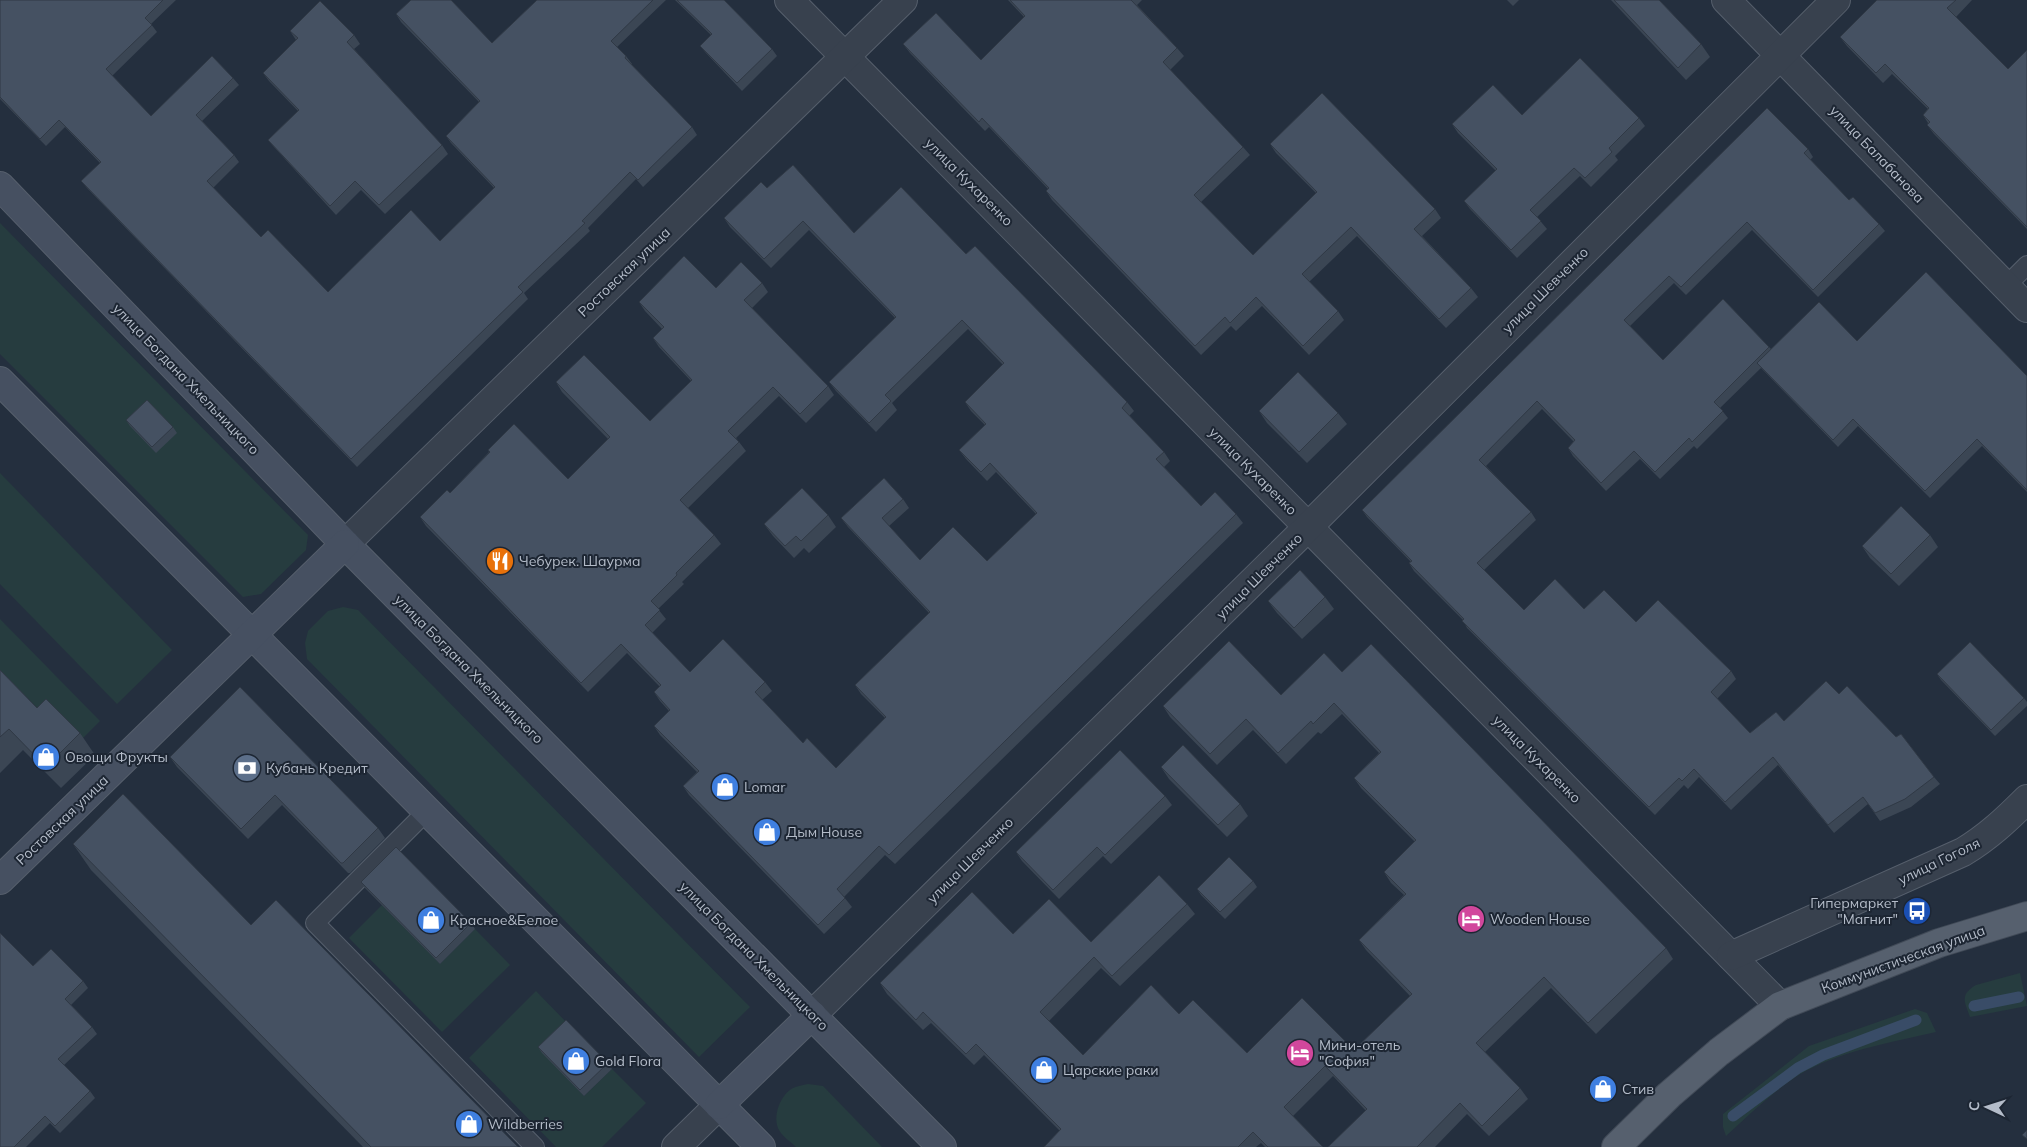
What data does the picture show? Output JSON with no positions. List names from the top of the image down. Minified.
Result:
{"streets":{"main road":["Ростовская улица","улица Шевченко","улица Богдана Хмельницкого","Коммунистическая улица"],"street":["улица Балабанова","улица Кухаренко","улица Гоголя"]},"crossings":[["улица Балабанова","улица Шевченко"],["улица Кухаренко","Ростовская улица"],["улица Кухаренко","улица Шевченко"],["улица Кухаренко","улица Гоголя"],["улица Кухаренко","Коммунистическая улица"],["Ростовская улица","улица Богдана Хмельницкого"],["улица Шевченко","улица Богдана Хмельницкого"]],"places":{"restaurant":["Чебурек. Шаурма"],"shop":["Овощи Фрукты","Lomar","Дым House","Красное&Белое","Gold Flora","Царские раки","Стив","Wildberries"],"bank":["Кубань Кредит"],"bus stop":["Гипермаркет \"Магнит\""],"hotel":["Wooden House","Мини-отель \"София\""]},"north":"left"}
